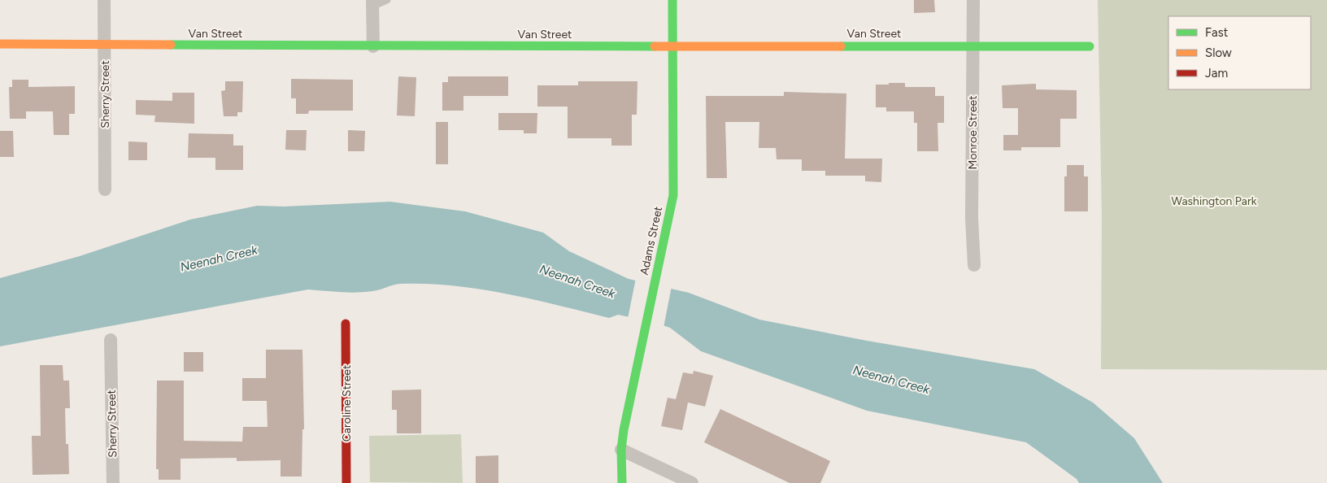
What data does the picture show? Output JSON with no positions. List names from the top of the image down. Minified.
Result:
{"streets":{"street":["Van Street","Sherry Street","Monroe Street","Adams Street","Caroline Street"]},"crossings":[["Van Street","Sherry Street"],["Van Street","Monroe Street"],["Van Street","Adams Street"]],"water":["Neenah Creek"],"parks":["Washington Park"],"legend":["Fast","Slow","Jam"]}
